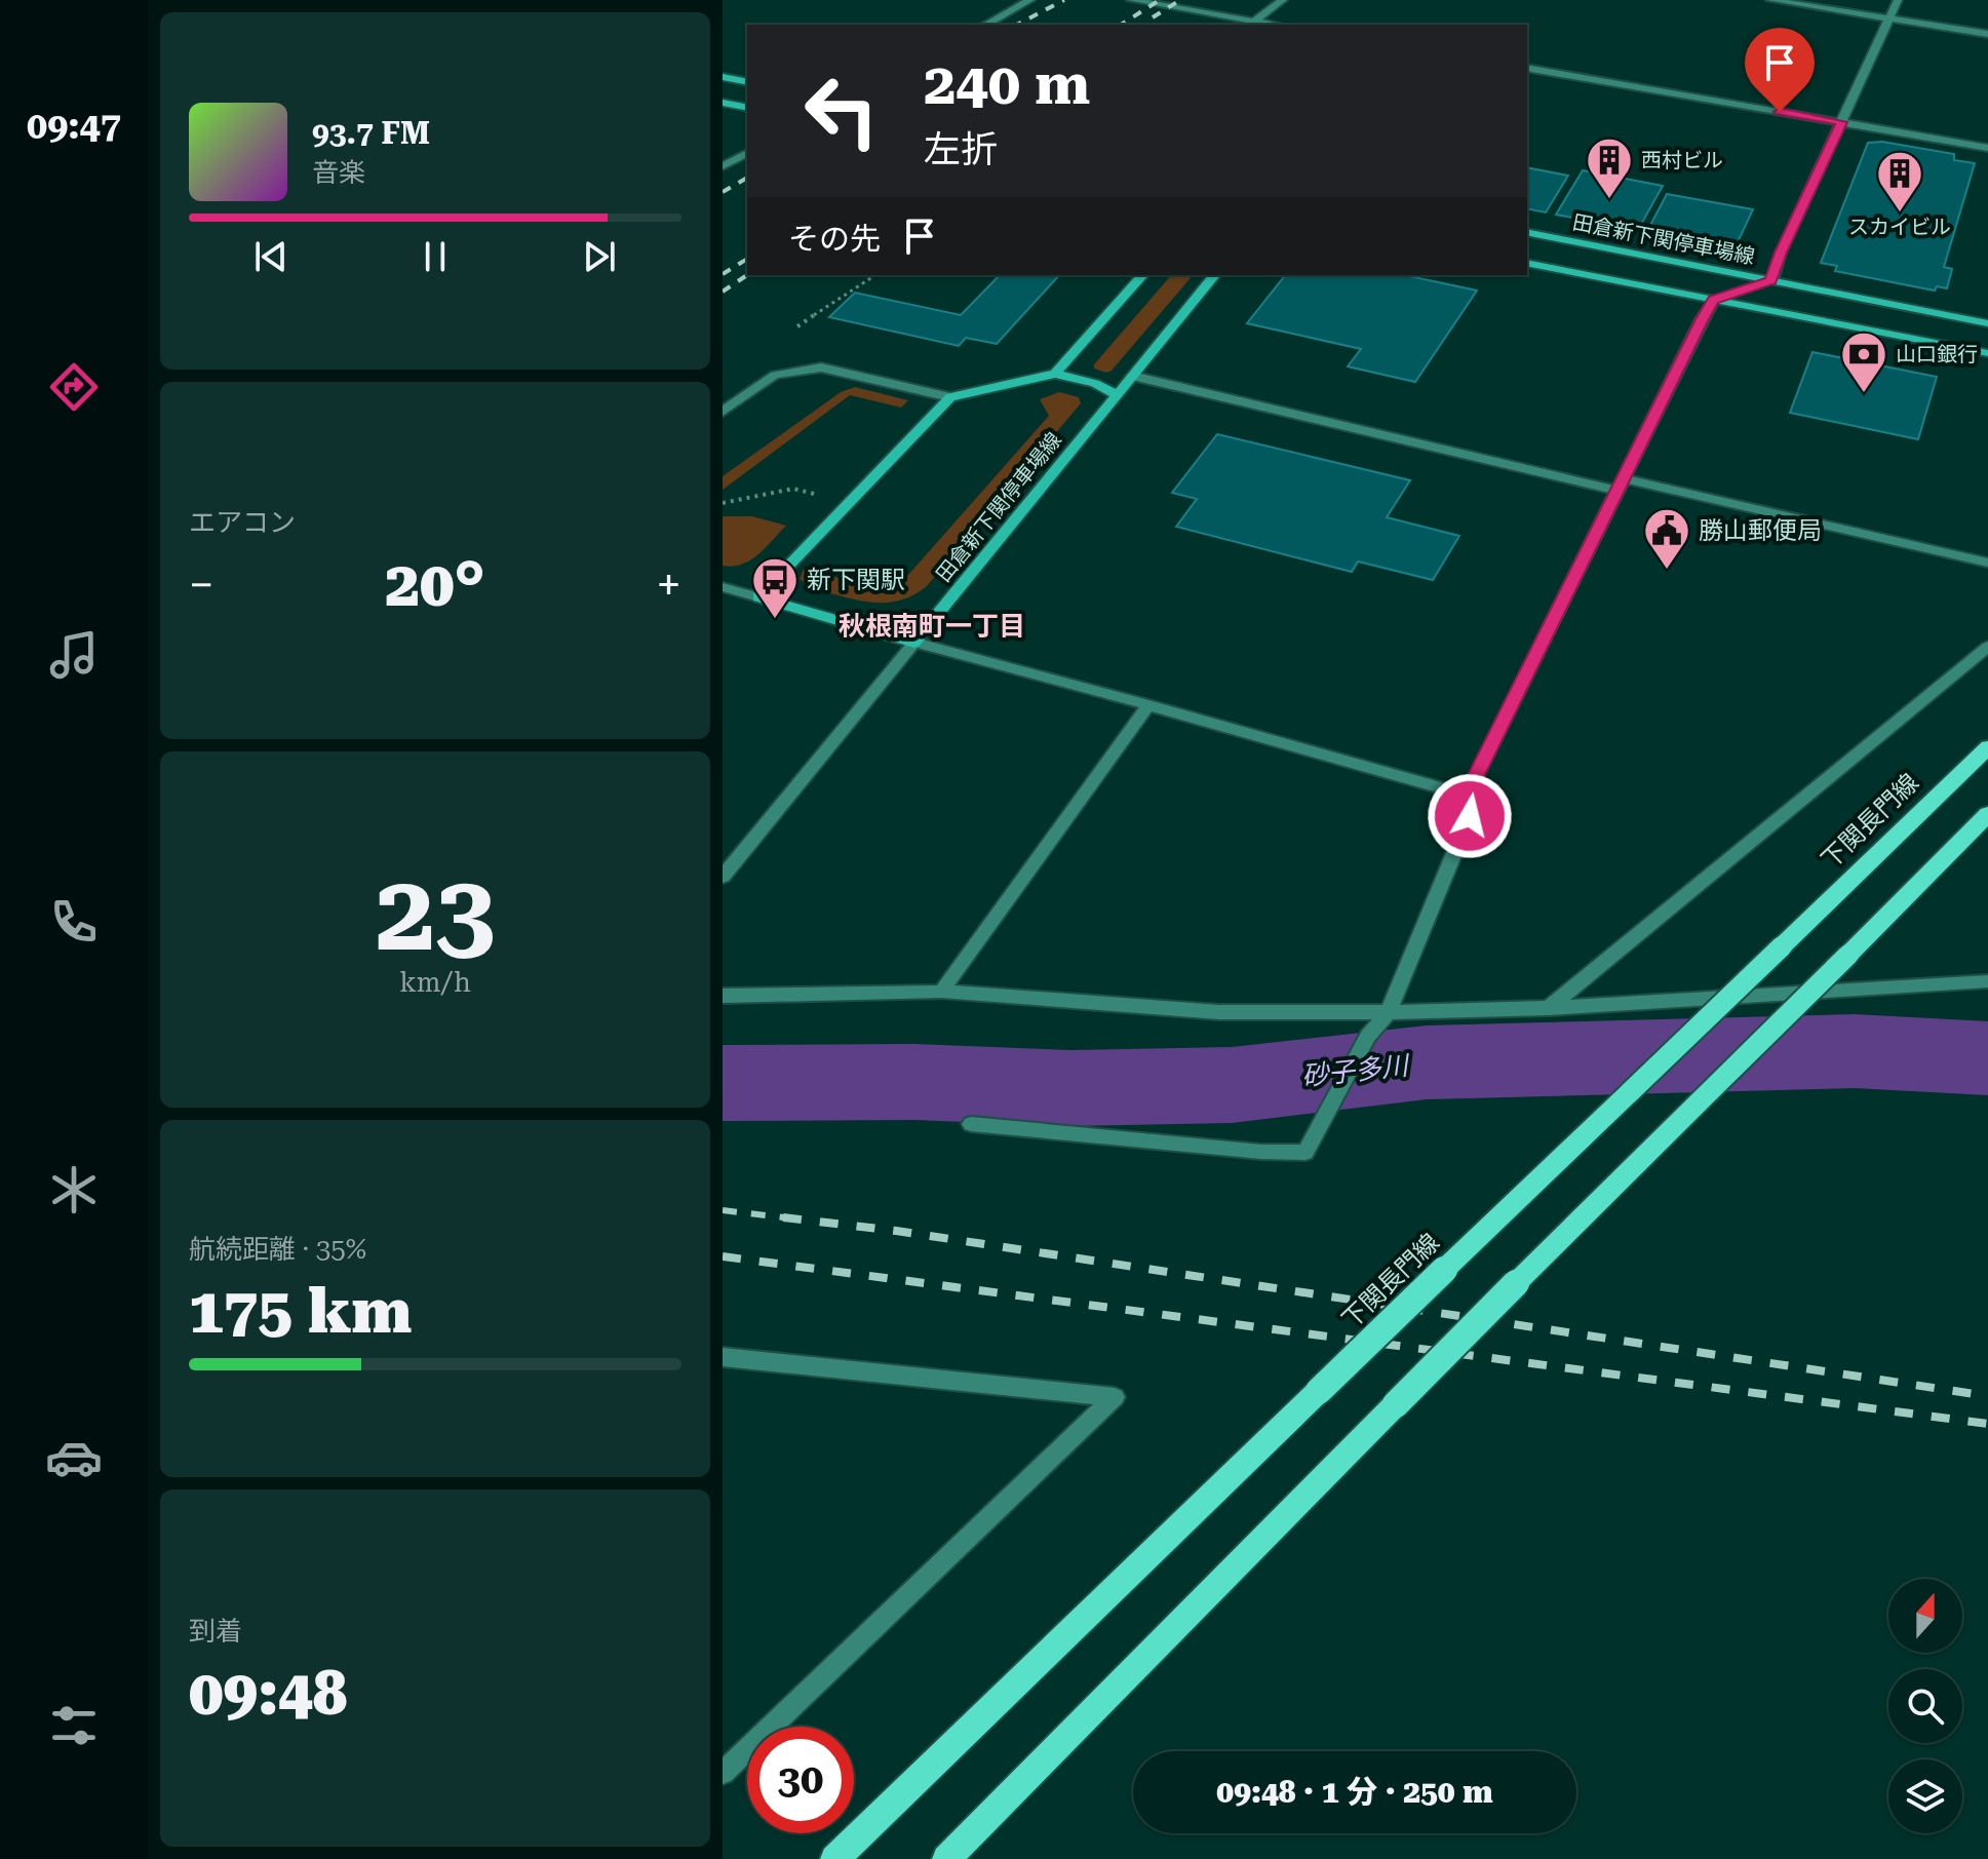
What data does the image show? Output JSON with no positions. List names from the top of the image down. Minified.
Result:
{"streets":{"main road":["田倉新下関停車場線","下関長門線"]},"districts":["秋根南町一丁目"],"water":["砂子多川"],"places":{"building":["西村ビル","スカイビル"],"bank":["山口銀行"],"public building":["勝山郵便局"],"bus stop":["新下関駅"]},"north":"top","page":{"tabs":"09:47","turn":["240 m","左折"],"song":["93.7 FM","音楽"],"then":"その先","tile":["エアコン",["23","km/h"],["航続距離 · 35%","175 km"],["到着","09:48"]],"heat":["−","20°","+"],"limit":"30","trip":"09:48 · 1 分 · 250 m"}}
